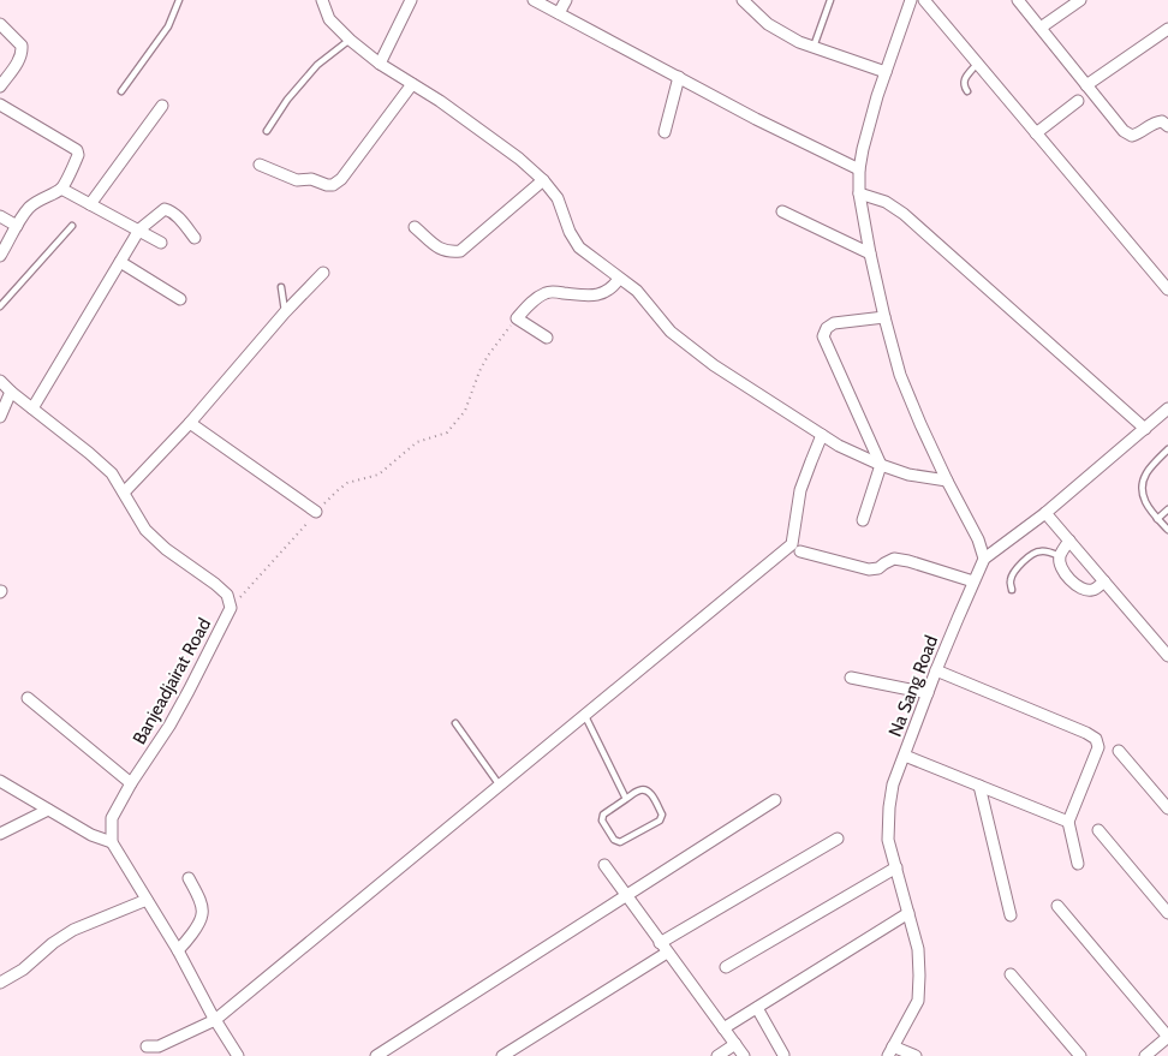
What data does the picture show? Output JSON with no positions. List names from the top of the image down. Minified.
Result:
{"streets":{"street":["Banjeadjairat Road","Na Sang Road"]}}
